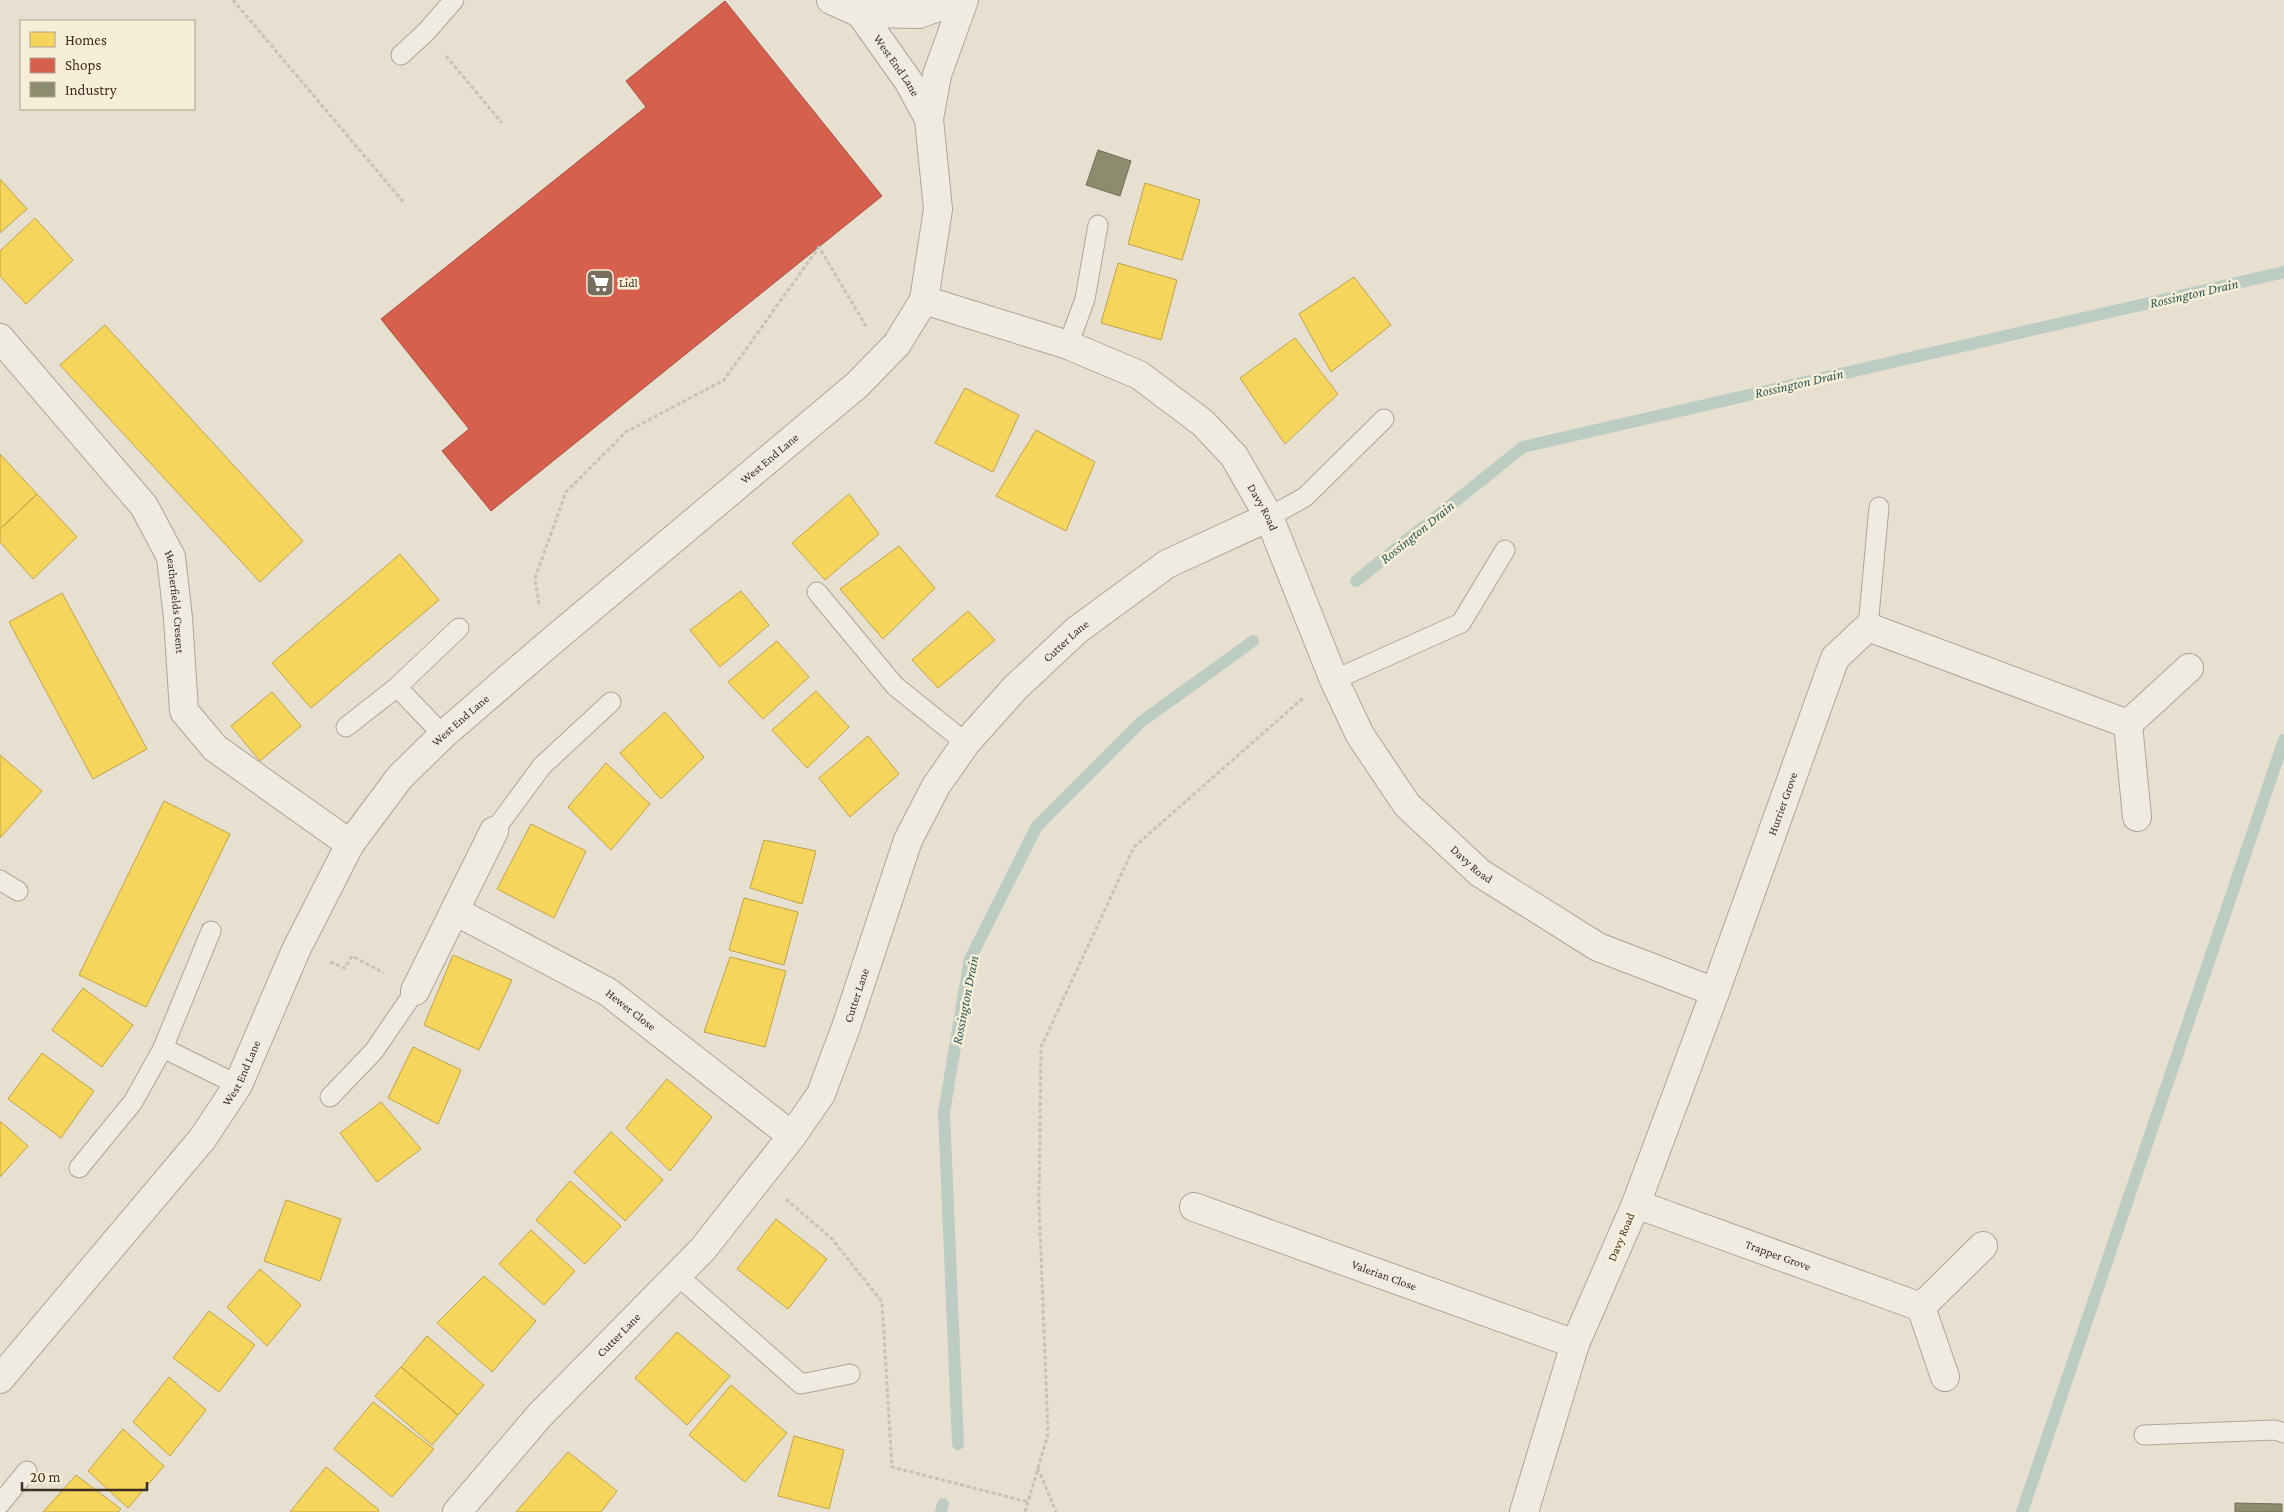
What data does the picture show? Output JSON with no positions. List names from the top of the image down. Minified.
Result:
{"streets":{"street":["West End Lane","Davy Road","Heatherfields Cresent","Cutter Lane","Hurrier Grove","Hewer Close","Trapper Grove","Valerian Close"]},"crossings":[["West End Lane","Davy Road"],["West End Lane","Heatherfields Cresent"],["Davy Road","Cutter Lane"],["Davy Road","Hurrier Grove"],["Davy Road","Trapper Grove"],["Davy Road","Valerian Close"],["Cutter Lane","Hewer Close"]],"water":["Rossington Drain"],"places":{"supermarket":["Lidl"]},"legend":["Homes","Shops","Industry"],"scale_bar":"20 m"}
